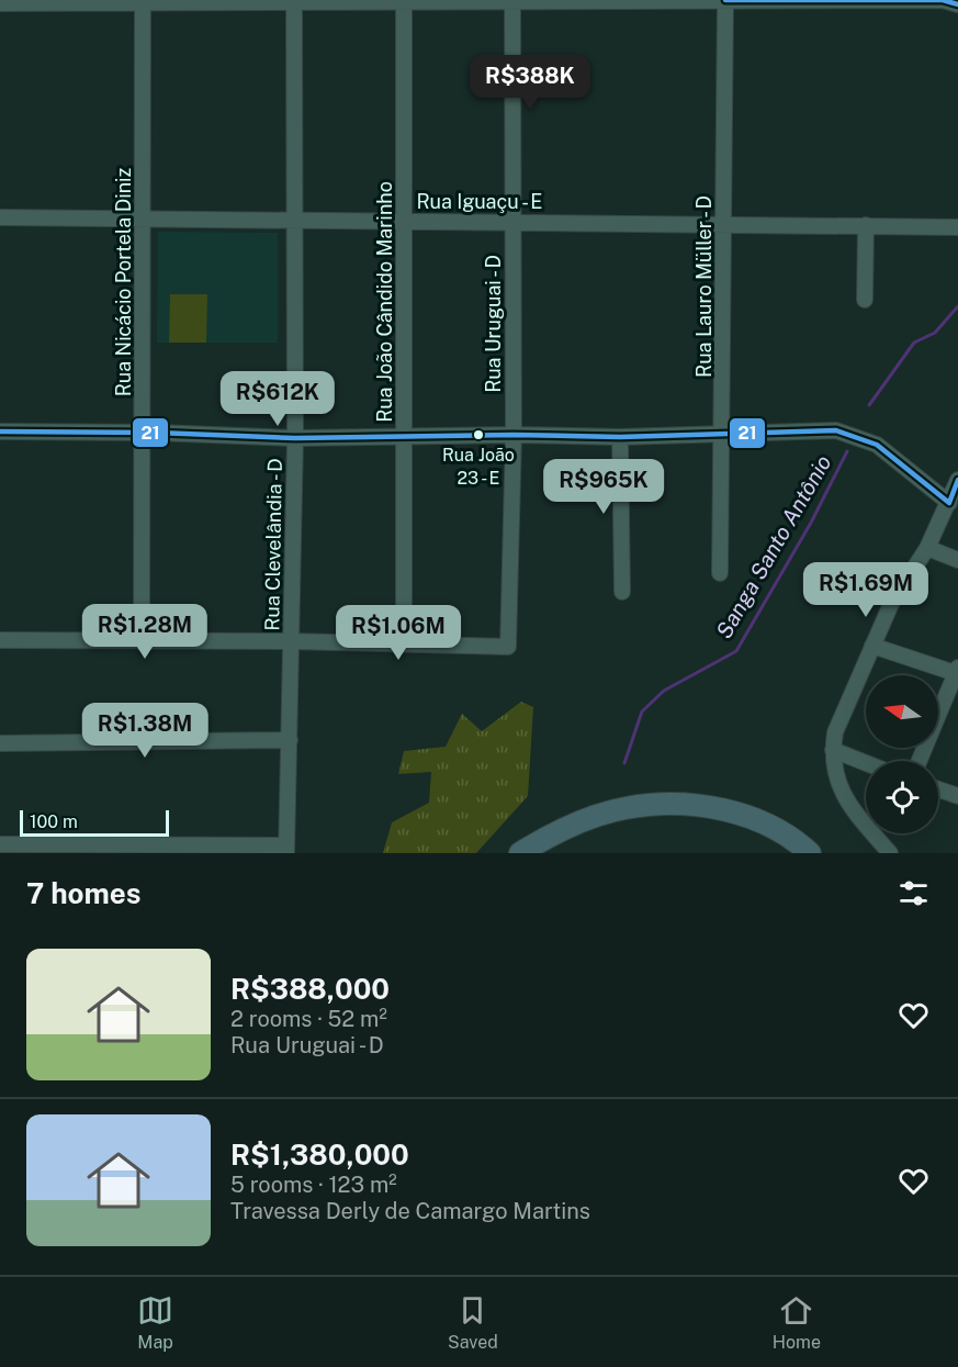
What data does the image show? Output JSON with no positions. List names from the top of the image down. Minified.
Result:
{"streets":{"street":["Rua Iguaçu - E","Rua Nicácio Portela Diniz","Rua Lauro Müller - D","Rua João Cândido Marinho","Rua Uruguai - D","Rua Clevelândia - D"]},"crossings":[["Rua Iguaçu - E","Rua Nicácio Portela Diniz"],["Rua Iguaçu - E","Rua Lauro Müller - D"],["Rua Iguaçu - E","Rua João Cândido Marinho"],["Rua Iguaçu - E","Rua Uruguai - D"],["Rua Iguaçu - E","Rua Clevelândia - D"],["Rua João Cândido Marinho","Rua Uruguai - D"]],"water":["Sanga Santo Antônio"],"places":["Rua João 23 - E"],"lines":["transit line 21"],"scale_bar":"100 m","north":"left","page":{"price":["R$388K","R$612K","R$965K","R$1.69M","R$1.28M","R$1.06M","R$1.38M"],"scale":"100 m","heading":"7 homes","list":[{"name":"R$388,000","note":"2 rooms · 52 m² · Rua Uruguai - D"},{"name":"R$1,380,000","note":"5 rooms · 123 m² · Travessa Derly de Camargo Martins"}],"tabs":["Map","Saved","Home"]}}
